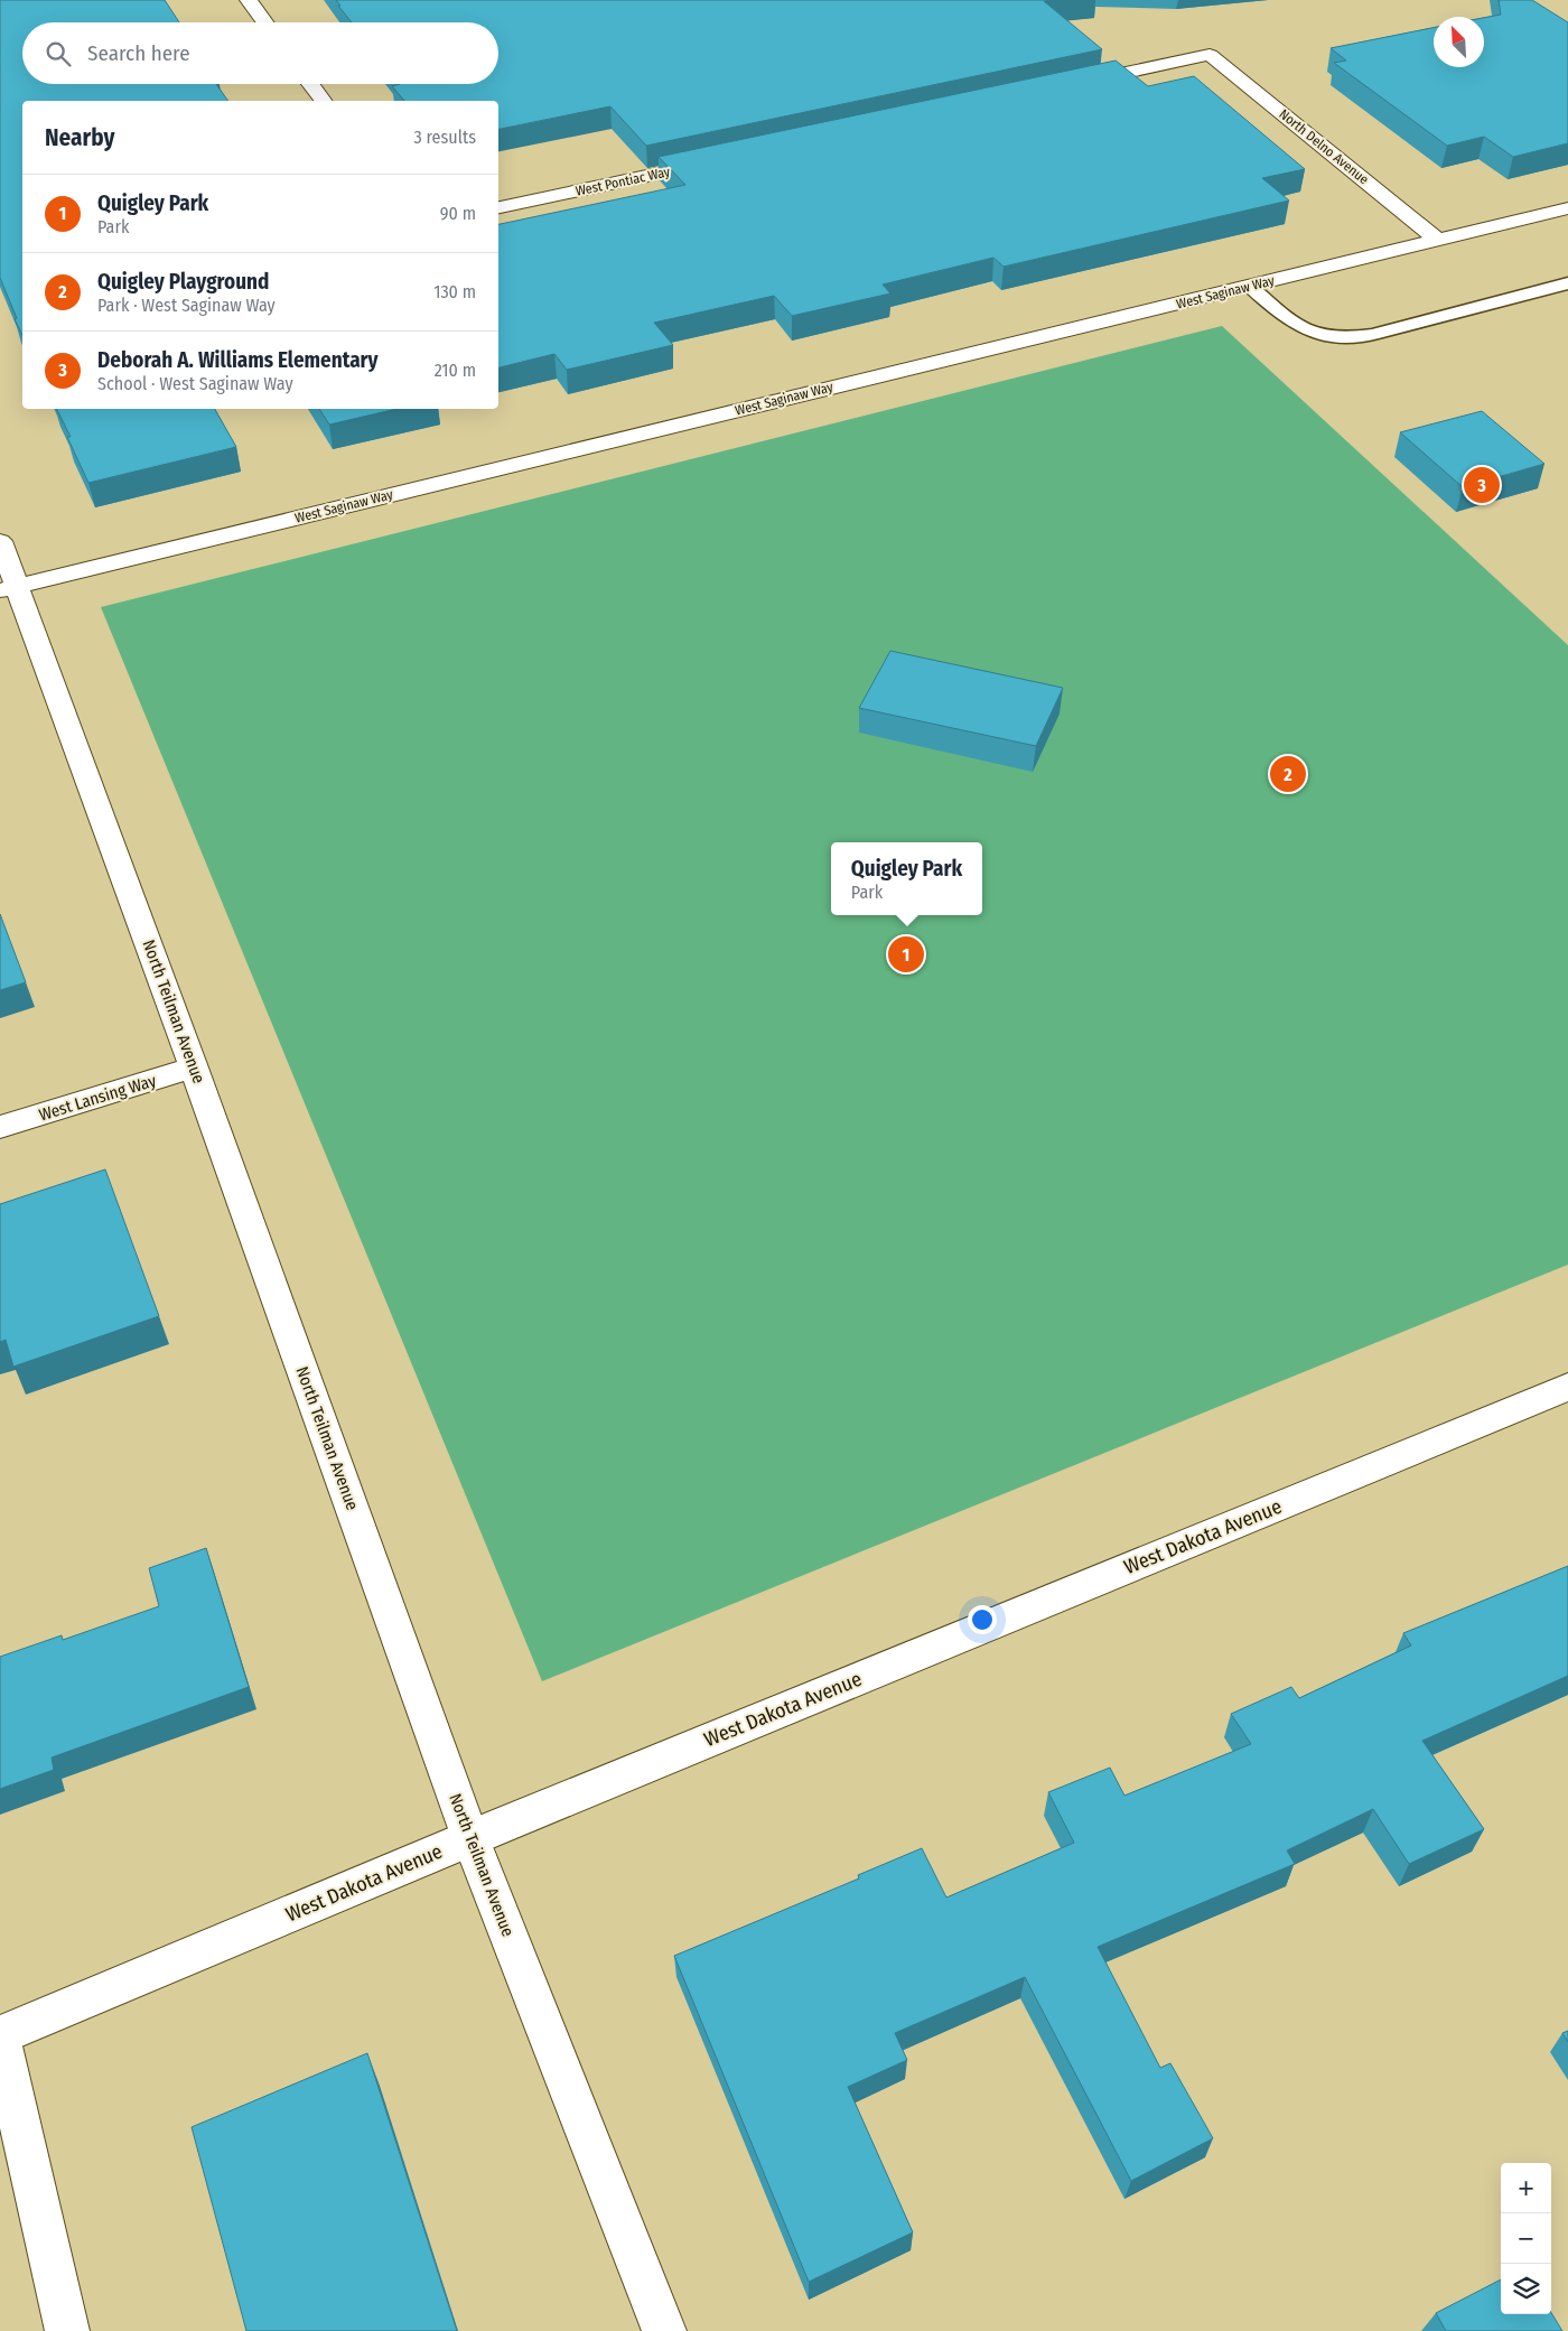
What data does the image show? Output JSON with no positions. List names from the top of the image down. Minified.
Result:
{"streets":{"street":["North Delno Avenue","West Pontiac Way","West Saginaw Way","North Teilman Avenue","West Lansing Way","West Dakota Avenue"]},"crossings":[["North Delno Avenue","West Saginaw Way"],["West Saginaw Way","North Teilman Avenue"],["North Teilman Avenue","West Lansing Way"],["North Teilman Avenue","West Dakota Avenue"]],"north":"top left","page":{"search":"Search here","heading":["Nearby","3 results"],"list":[{"mark":"1","name":"Quigley Park","note":"Park","value":"90 m"},{"mark":"2","name":"Quigley Playground","note":"Park · West Saginaw Way","value":"130 m"},{"mark":"3","name":"Deborah A. Williams Elementary","note":"School · West Saginaw Way","value":"210 m"}],"pins":["3","2","1"],"popup":["Quigley Park","Park"],"map_buttons":["+","−"]}}
